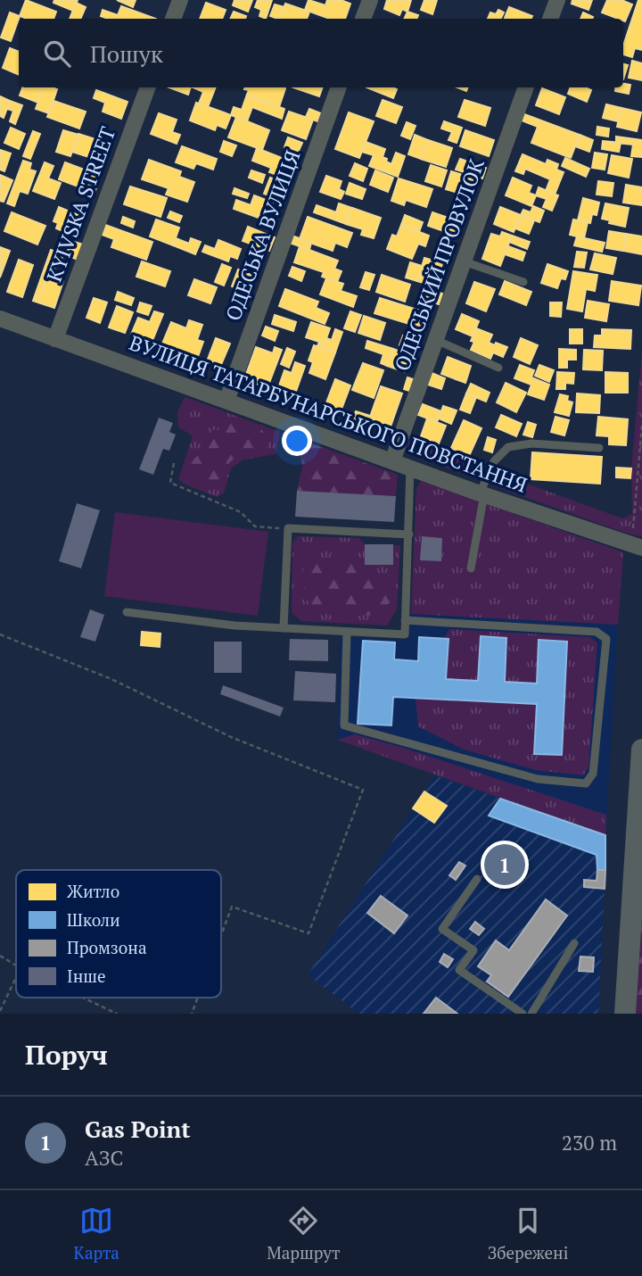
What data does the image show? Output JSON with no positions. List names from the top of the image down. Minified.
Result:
{"streets":{"street":["KYIVSKA STREET","ОДЕСЬКА ВУЛИЦЯ","ОДЕСЬКИЙ ПРОВУЛОК","ВУЛИЦЯ ТАТАРБУНАРСЬКОГО ПОВСТАННЯ"]},"crossings":[["KYIVSKA STREET","ВУЛИЦЯ ТАТАРБУНАРСЬКОГО ПОВСТАННЯ"],["ОДЕСЬКА ВУЛИЦЯ","ВУЛИЦЯ ТАТАРБУНАРСЬКОГО ПОВСТАННЯ"],["ОДЕСЬКИЙ ПРОВУЛОК","ВУЛИЦЯ ТАТАРБУНАРСЬКОГО ПОВСТАННЯ"]],"legend":["Житло","Школи","Промзона","Інше"],"page":{"search":"Пошук","pins":"1","heading":"Поруч","list":[{"mark":"1","name":"Gas Point","note":"АЗС","value":"230 m"}],"nav":["Карта","Маршрут","Збережені"]}}
